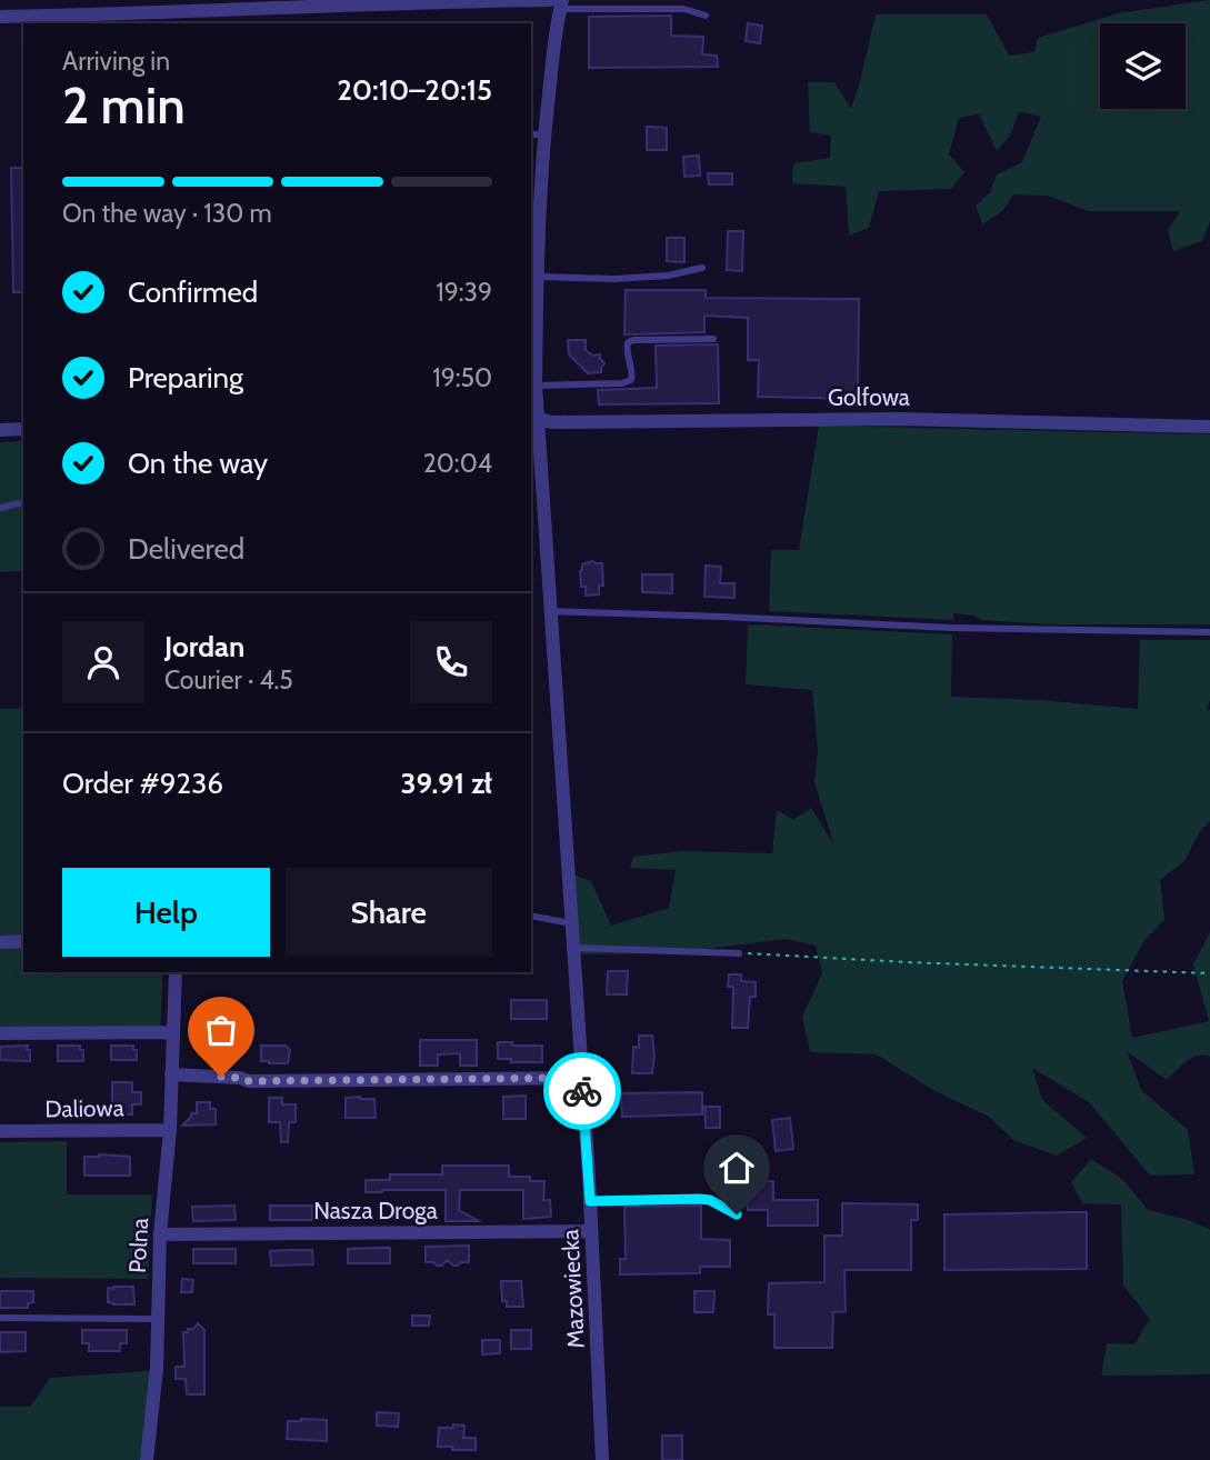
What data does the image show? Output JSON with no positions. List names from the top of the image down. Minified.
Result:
{"streets":{"street":["Golfowa","Daliowa","Nasza Droga","Polna","Mazowiecka"]},"crossings":[["Golfowa","Mazowiecka"],["Daliowa","Polna"],["Nasza Droga","Polna"],["Nasza Droga","Mazowiecka"]],"page":{"heading":["2 min","Arriving in","20:10–20:15"],"panel":["Jordan","Courier · 4.5","Order #9236","39.91 zł"],"bar":"On the way · 130 m","list":[["Confirmed","19:39"],["Preparing","19:50"],["On the way","20:04"],"Delivered"],"buttons":["Help","Share"]}}
